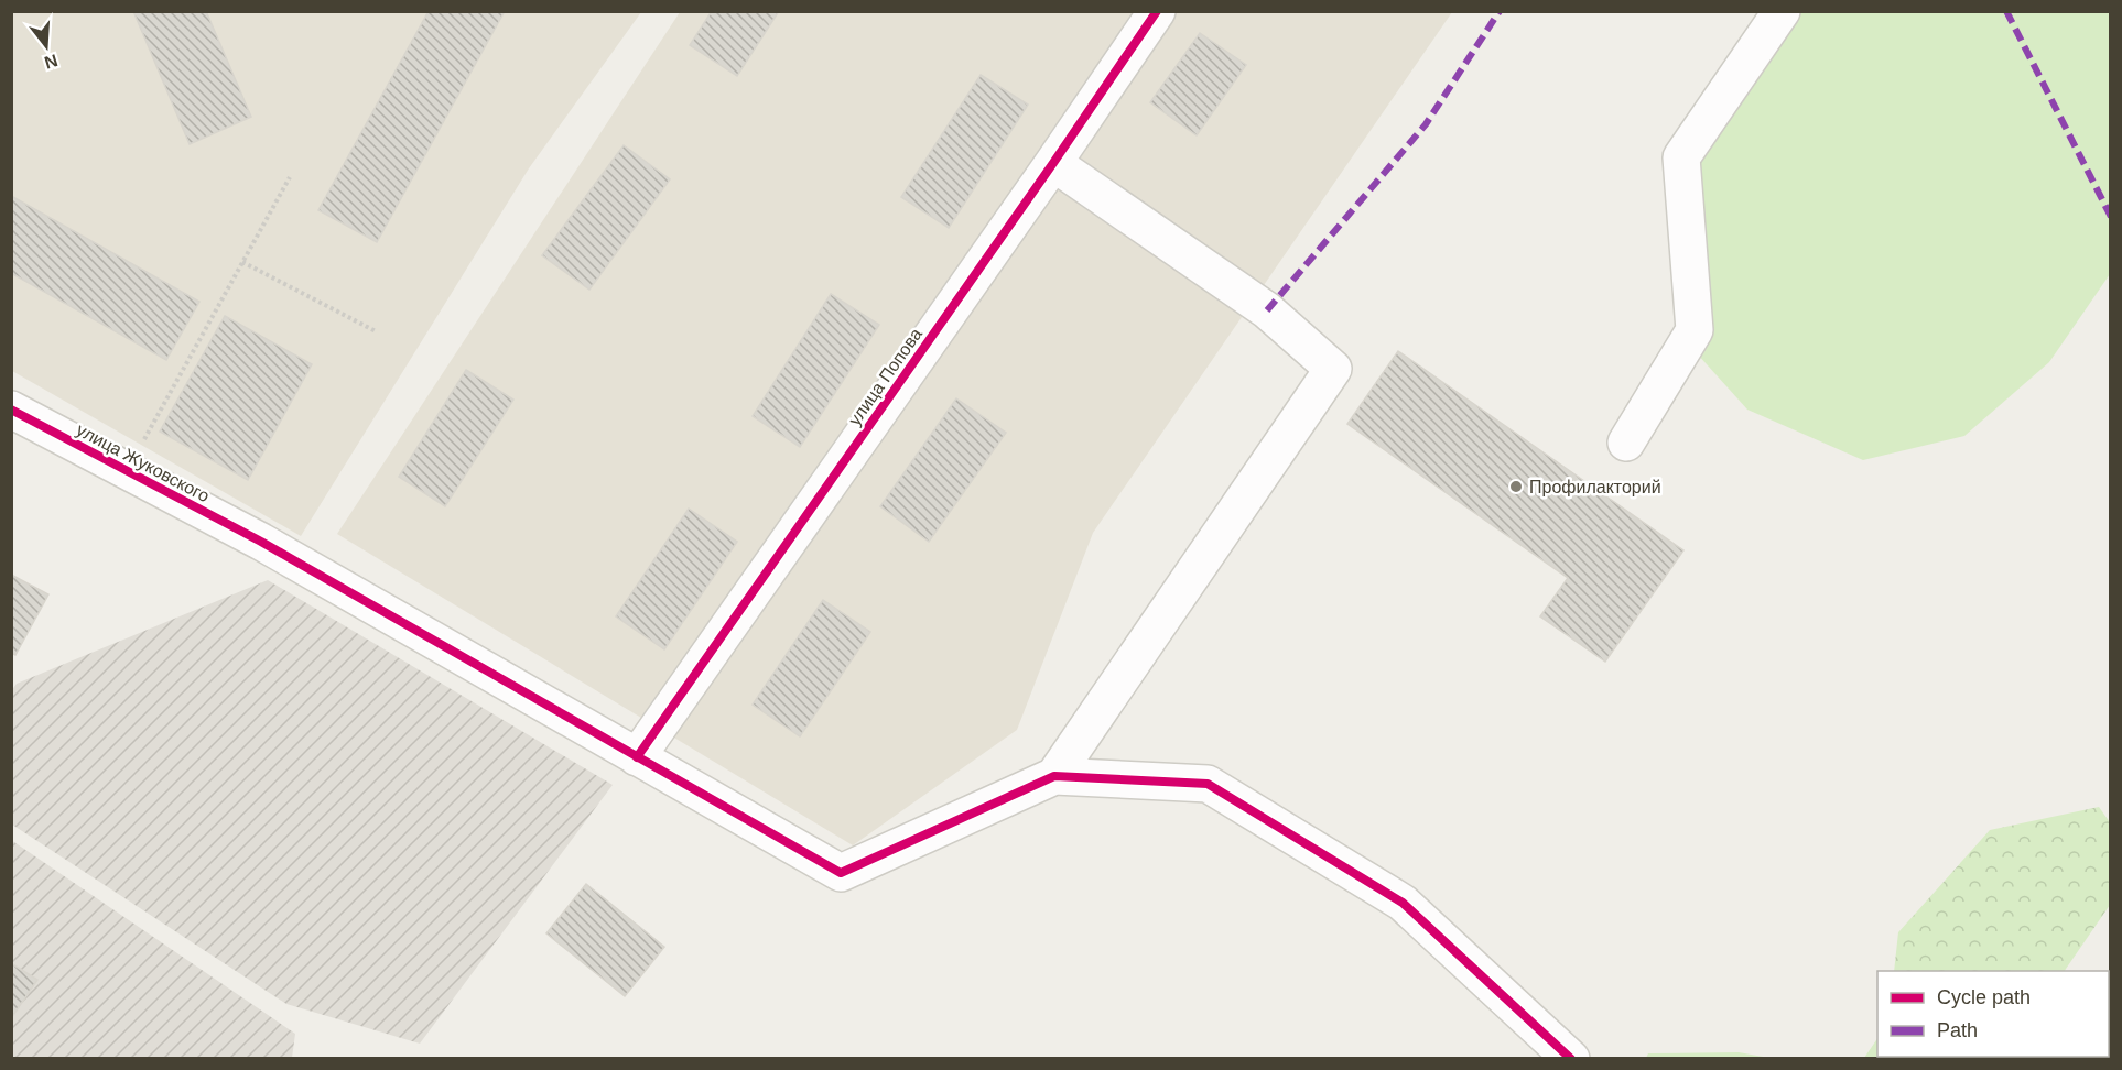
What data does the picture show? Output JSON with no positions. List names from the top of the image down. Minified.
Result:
{"streets":{"street":["улица Попова","улица Жуковского"]},"crossings":[["улица Попова","улица Жуковского"]],"places":["Профилакторий"],"legend":["Cycle path","Path"],"north":"bottom"}
